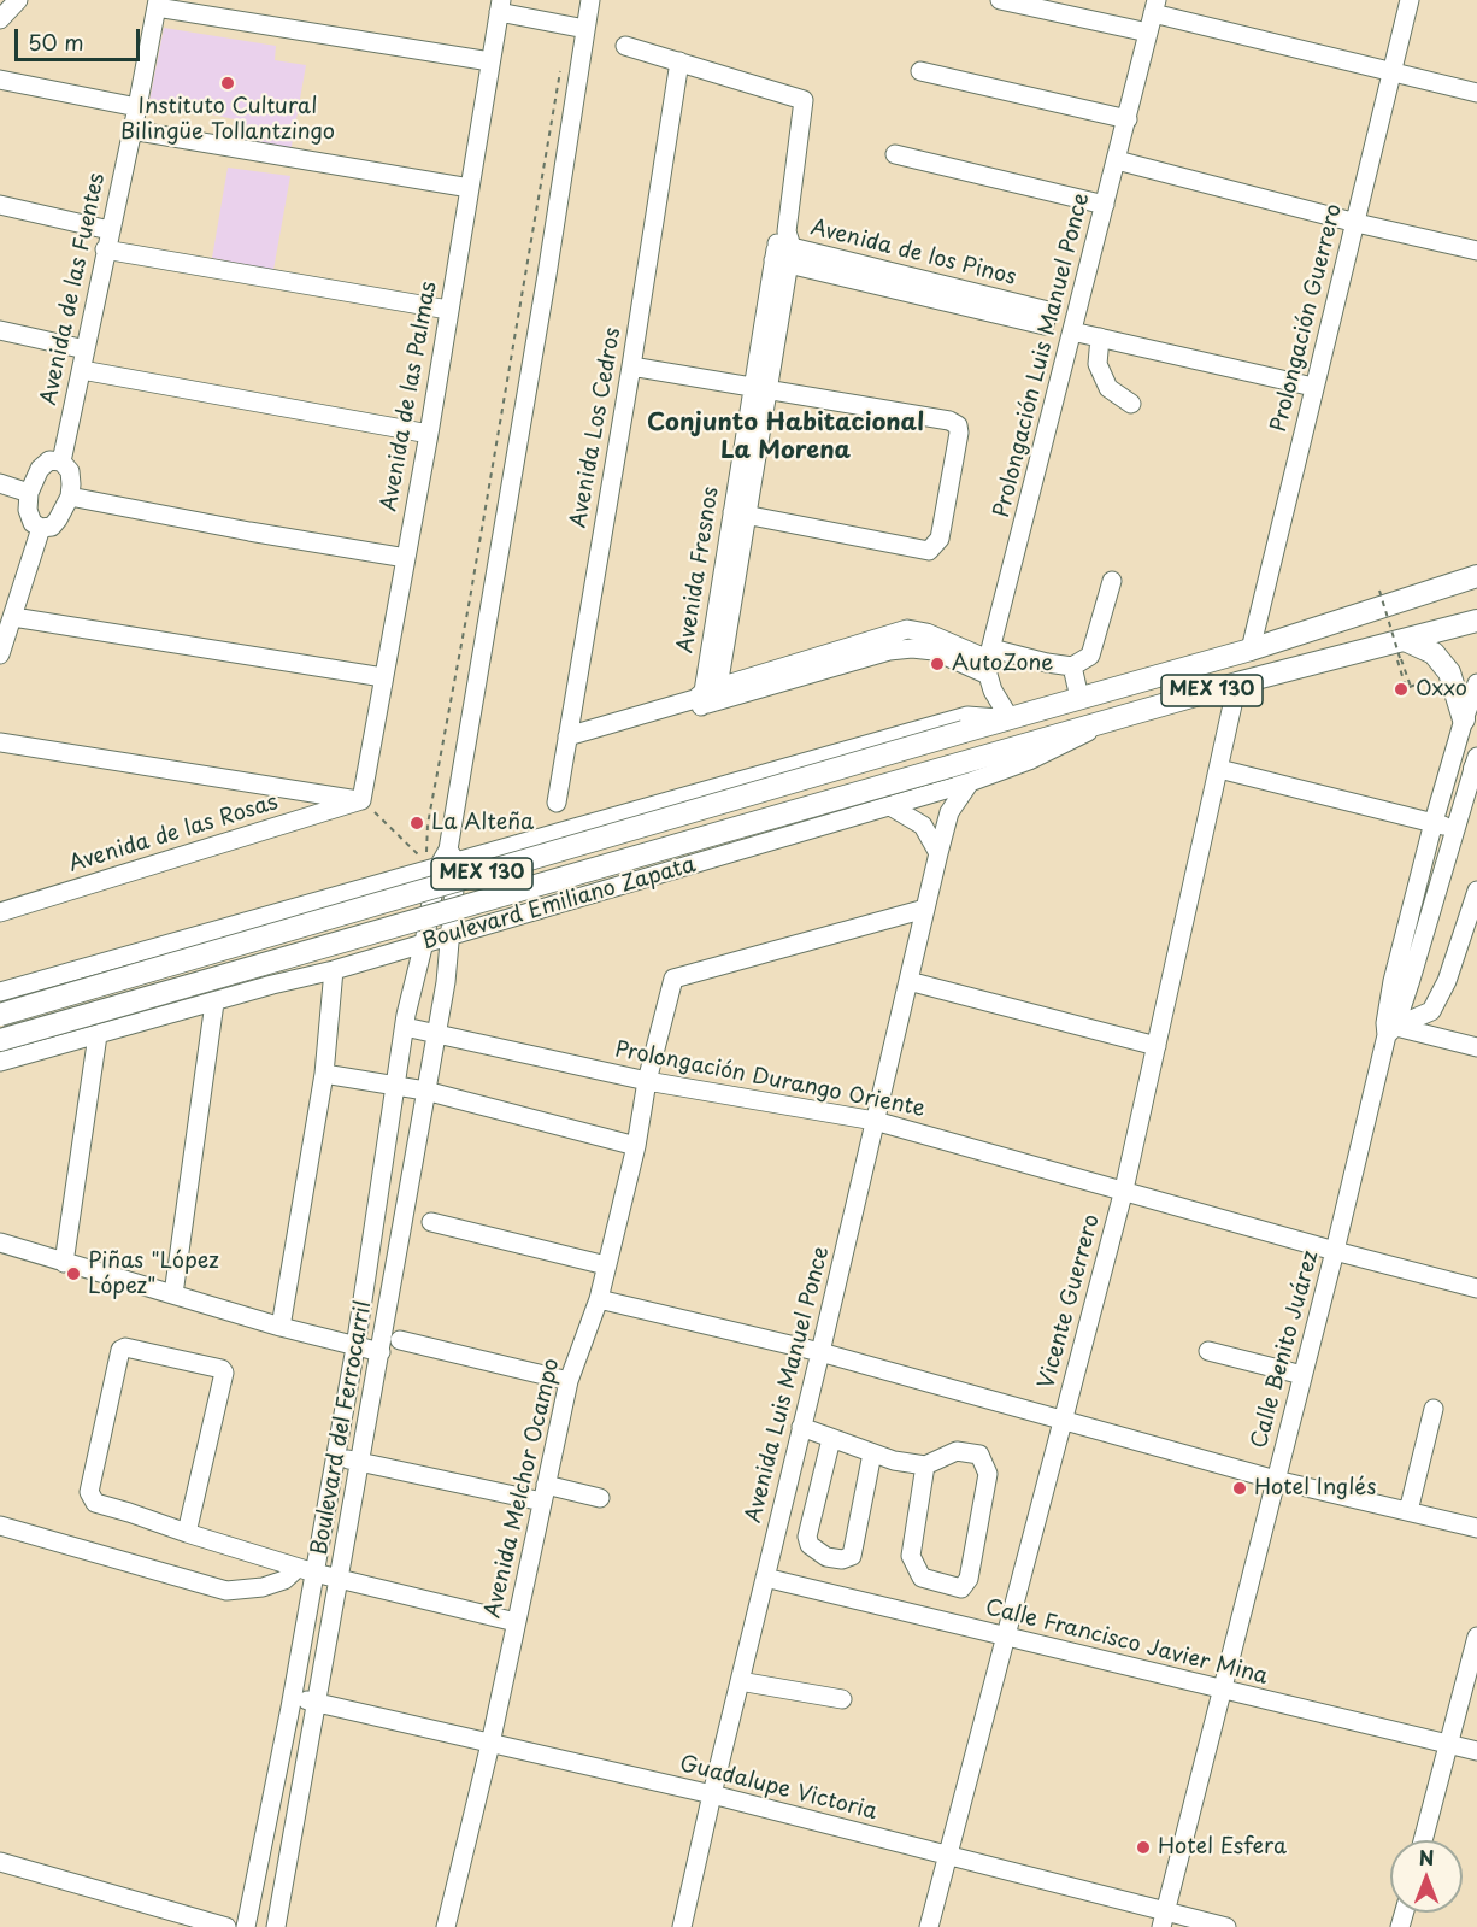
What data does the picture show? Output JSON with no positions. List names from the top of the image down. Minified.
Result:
{"streets":{"main road":["MEX 130","Boulevard Emiliano Zapata"],"street":["Avenida de los Pinos","Avenida de las Fuentes","Prolongación Guerrero","Prolongación Luis Manuel Ponce","Avenida de las Palmas","Avenida Los Cedros","Avenida Fresnos","Avenida de las Rosas","Prolongación Durango Oriente","Vicente Guerrero","Calle Benito Juárez","Avenida Luis Manuel Ponce","Boulevard del Ferrocarril","Avenida Melchor Ocampo","Calle Francisco Javier Mina","Guadalupe Victoria"]},"crossings":[["Avenida de los Pinos","Avenida Fresnos"],["Prolongación Guerrero","MEX 130"],["Avenida de las Palmas","Avenida de las Rosas"],["Avenida Los Cedros","Avenida Fresnos"],["Boulevard Emiliano Zapata","Vicente Guerrero"],["Boulevard Emiliano Zapata","Avenida Luis Manuel Ponce"],["Boulevard Emiliano Zapata","Boulevard del Ferrocarril"],["Prolongación Durango Oriente","Vicente Guerrero"],["Prolongación Durango Oriente","Calle Benito Juárez"],["Prolongación Durango Oriente","Avenida Luis Manuel Ponce"],["Prolongación Durango Oriente","Boulevard del Ferrocarril"],["Prolongación Durango Oriente","Avenida Melchor Ocampo"],["Vicente Guerrero","Calle Francisco Javier Mina"],["Vicente Guerrero","Guadalupe Victoria"],["Calle Benito Juárez","Calle Francisco Javier Mina"],["Calle Benito Juárez","Guadalupe Victoria"],["Avenida Luis Manuel Ponce","Avenida Melchor Ocampo"],["Avenida Luis Manuel Ponce","Calle Francisco Javier Mina"],["Avenida Luis Manuel Ponce","Guadalupe Victoria"],["Boulevard del Ferrocarril","Guadalupe Victoria"],["Avenida Melchor Ocampo","Guadalupe Victoria"]],"districts":["Conjunto Habitacional La Morena"],"places":["Instituto Cultural Bilingüe Tollantzingo","AutoZone","Oxxo","La Alteña","Piñas \"López López\"","Hotel Inglés","Hotel Esfera"],"scale_bar":"50 m","north":"top"}
